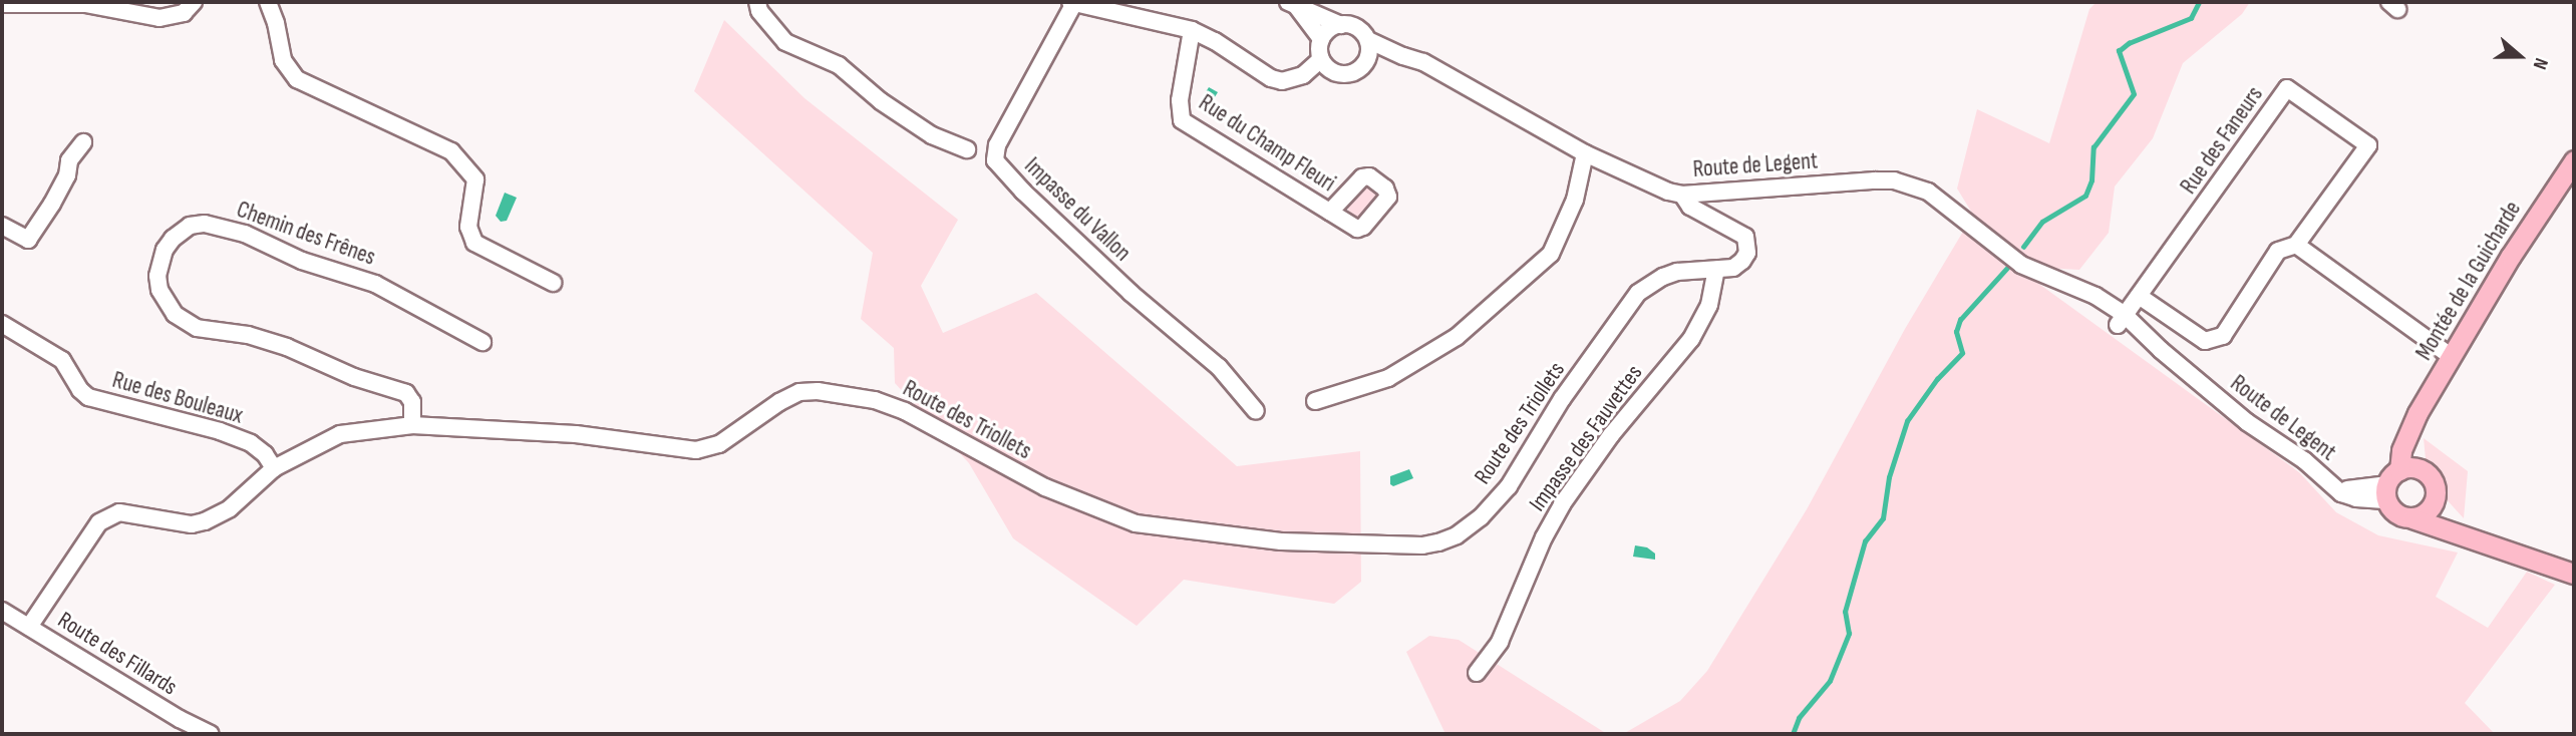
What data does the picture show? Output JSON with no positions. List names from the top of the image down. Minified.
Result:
{"streets":{"main road":["Montée de la Guicharde"],"street":["Rue des Faneurs","Rue du Champ Fleuri","Route de Legent","Impasse du Vallon","Chemin des Frênes","Rue des Bouleaux","Route des Triollets","Impasse des Fauvettes","Route des Fillards"]},"crossings":[["Rue des Faneurs","Route de Legent"],["Route de Legent","Montée de la Guicharde"],["Route de Legent","Route des Triollets"],["Chemin des Frênes","Route des Triollets"],["Rue des Bouleaux","Route des Triollets"],["Route des Triollets","Impasse des Fauvettes"],["Route des Triollets","Route des Fillards"]],"north":"right"}
